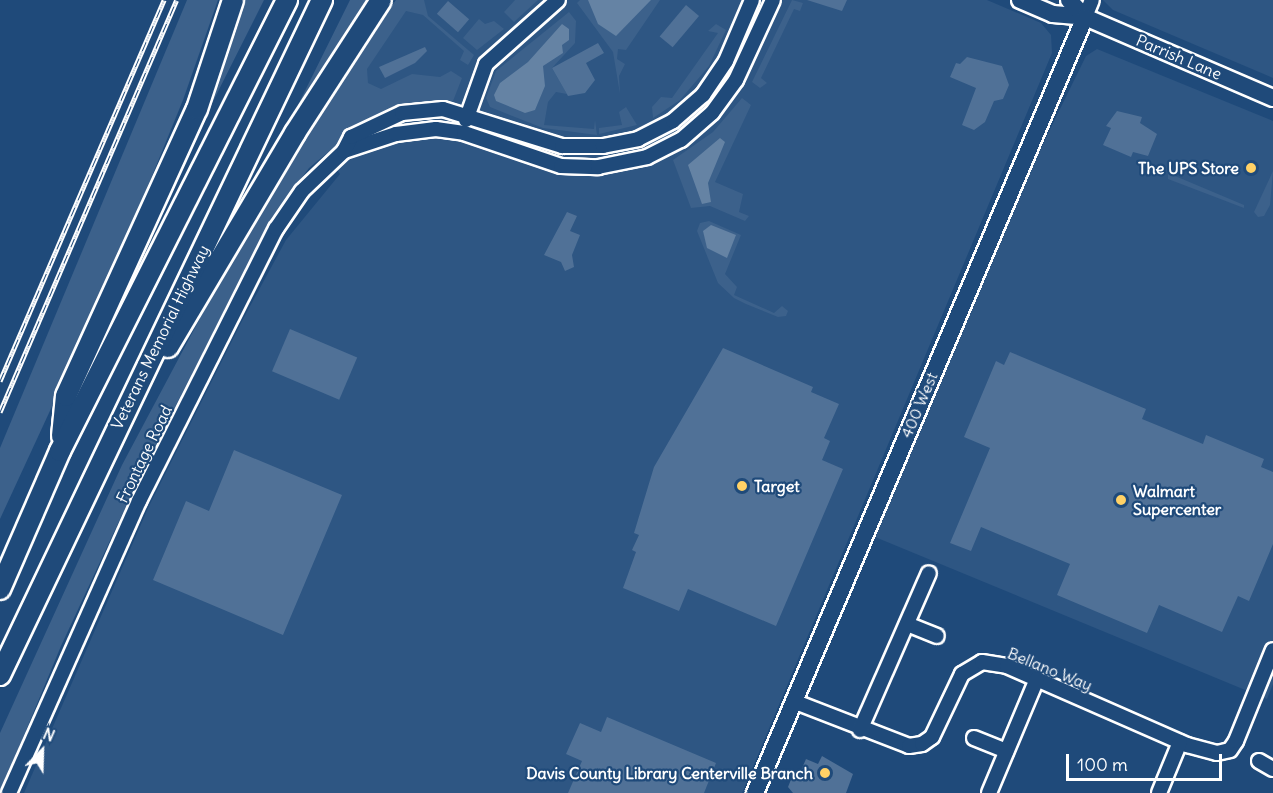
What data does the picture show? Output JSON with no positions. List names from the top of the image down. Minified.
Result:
{"streets":{"highway":["Veterans Memorial Highway"],"main road":["Parrish Lane","400 West"],"street":["Frontage Road","Bellano Way"]},"crossings":[["Parrish Lane","400 West"],["400 West","Bellano Way"]],"places":["The UPS Store","Target","Walmart Supercenter","Davis County Library Centerville Branch"],"scale_bar":"100 m","north":"top right"}
